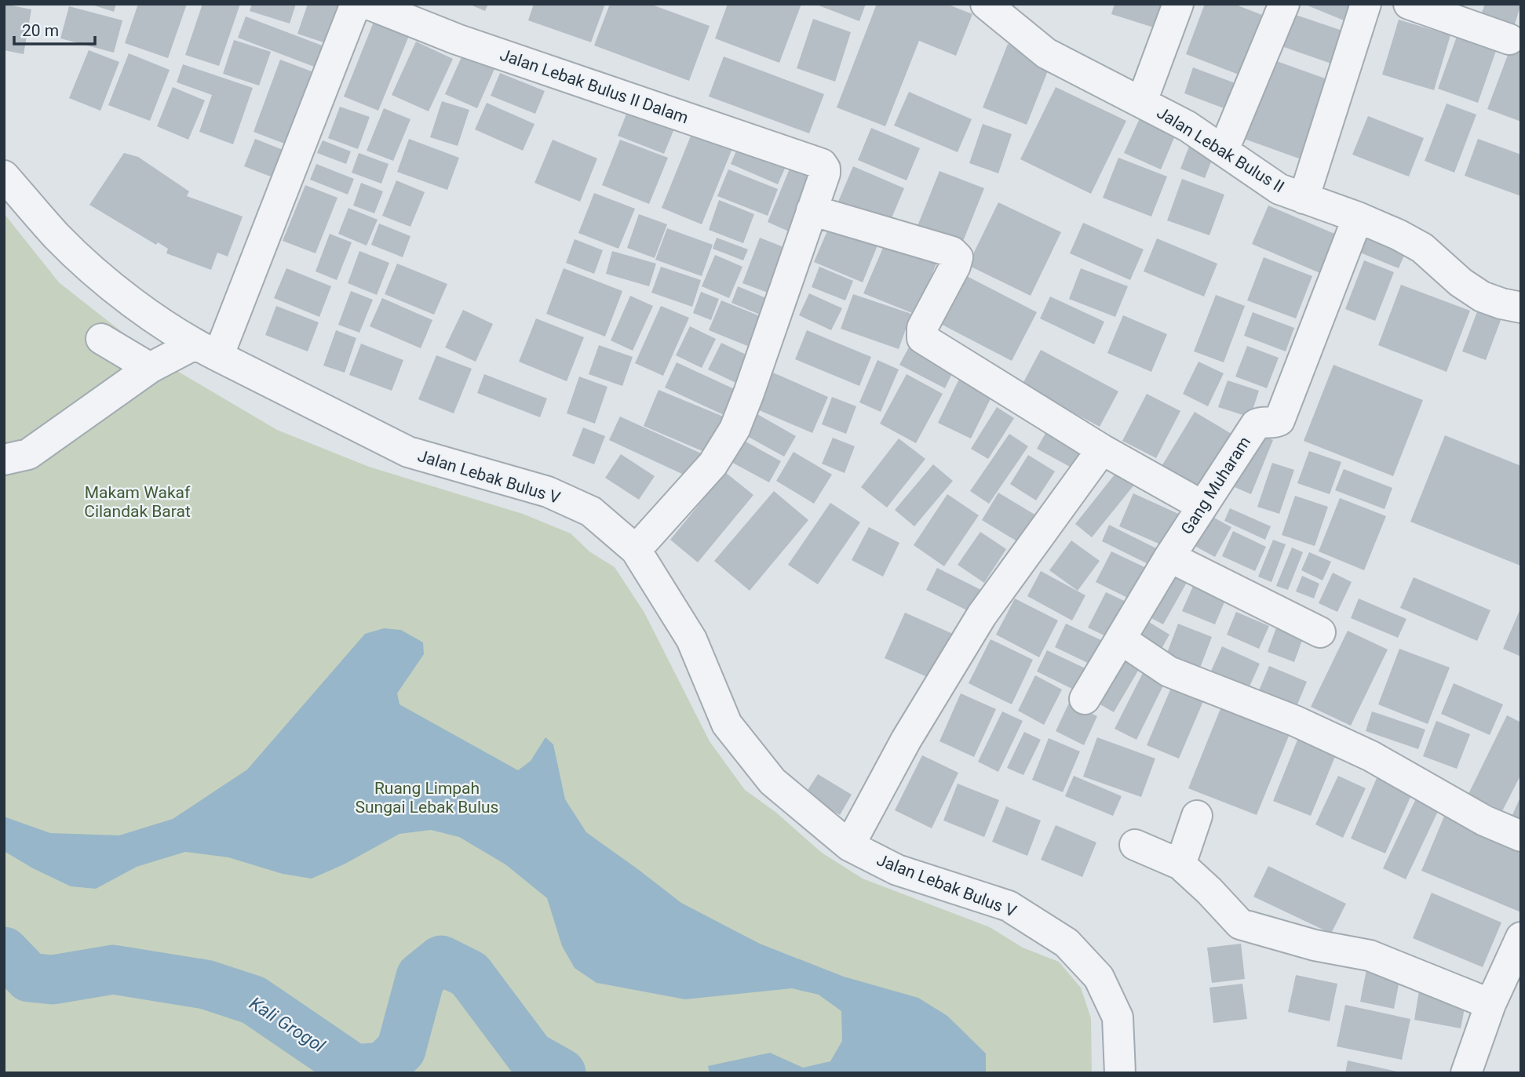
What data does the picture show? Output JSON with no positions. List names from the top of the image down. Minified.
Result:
{"streets":{"street":["Jalan Lebak Bulus II Dalam","Jalan Lebak Bulus II","Jalan Lebak Bulus V","Gang Muharam"]},"crossings":[["Jalan Lebak Bulus II","Gang Muharam"]],"water":["Kali Grogol"],"parks":["Makam Wakaf Cilandak Barat","Ruang Limpah Sungai Lebak Bulus"],"scale_bar":"20 m"}
